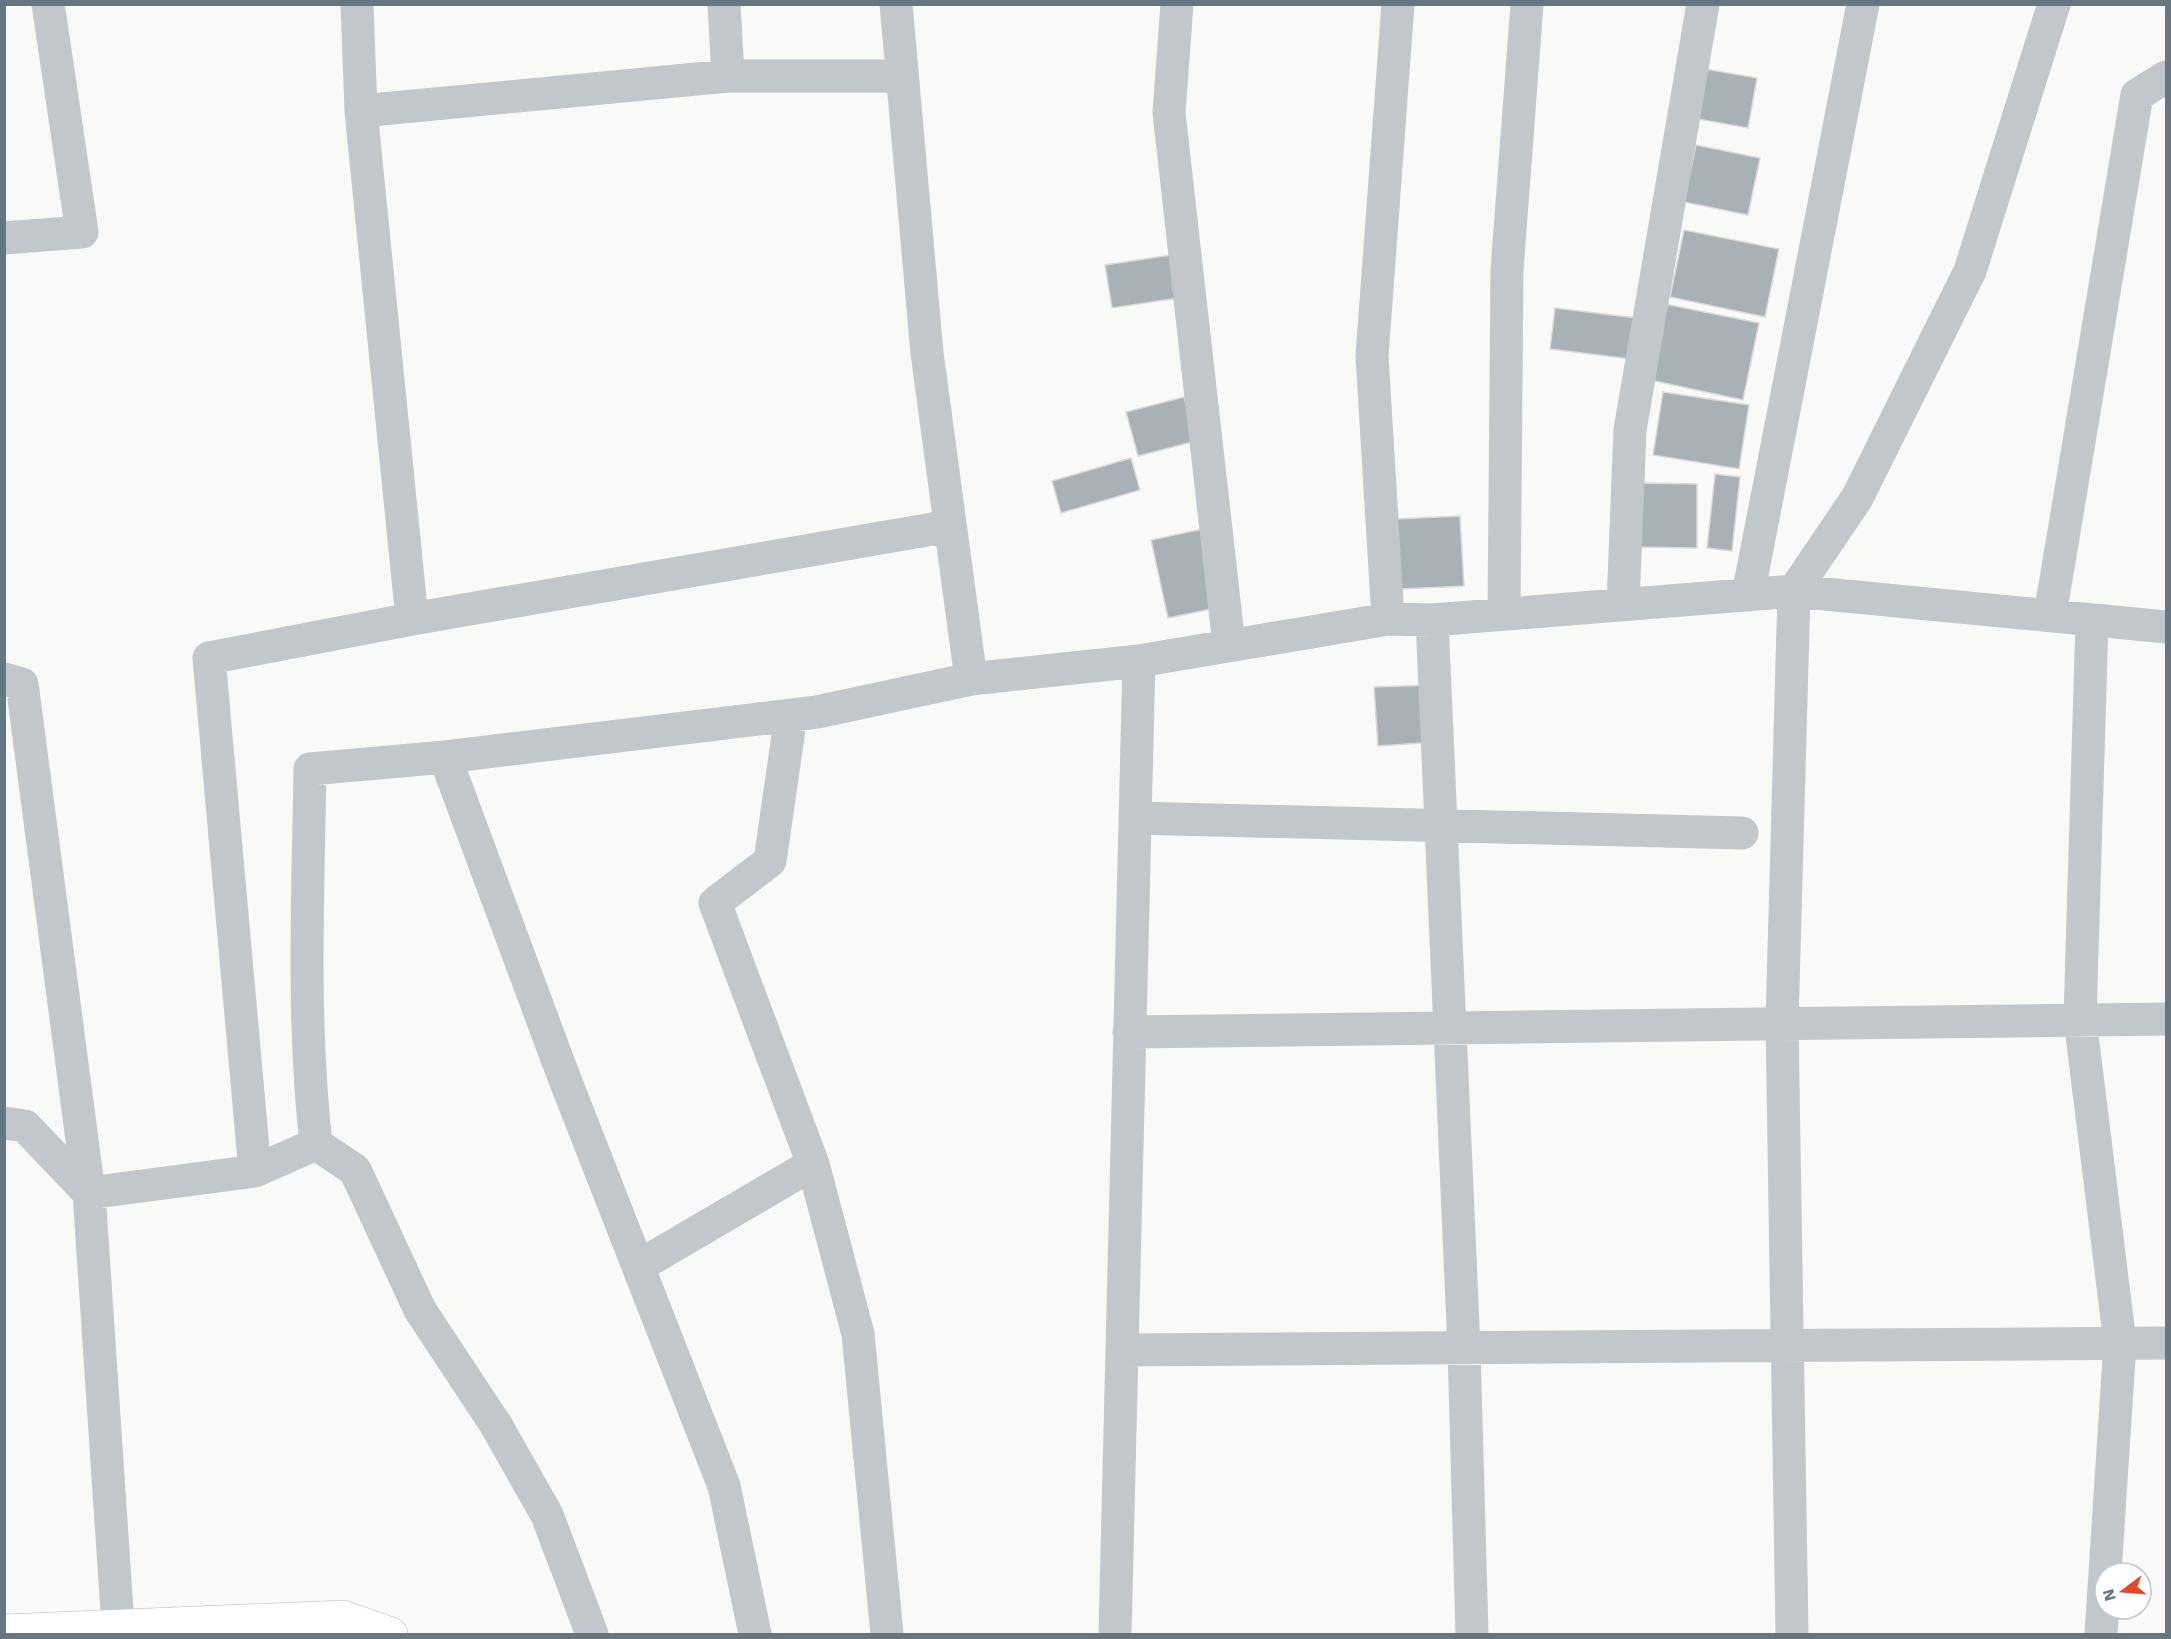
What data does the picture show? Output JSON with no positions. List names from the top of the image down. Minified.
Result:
{"north":"left"}
